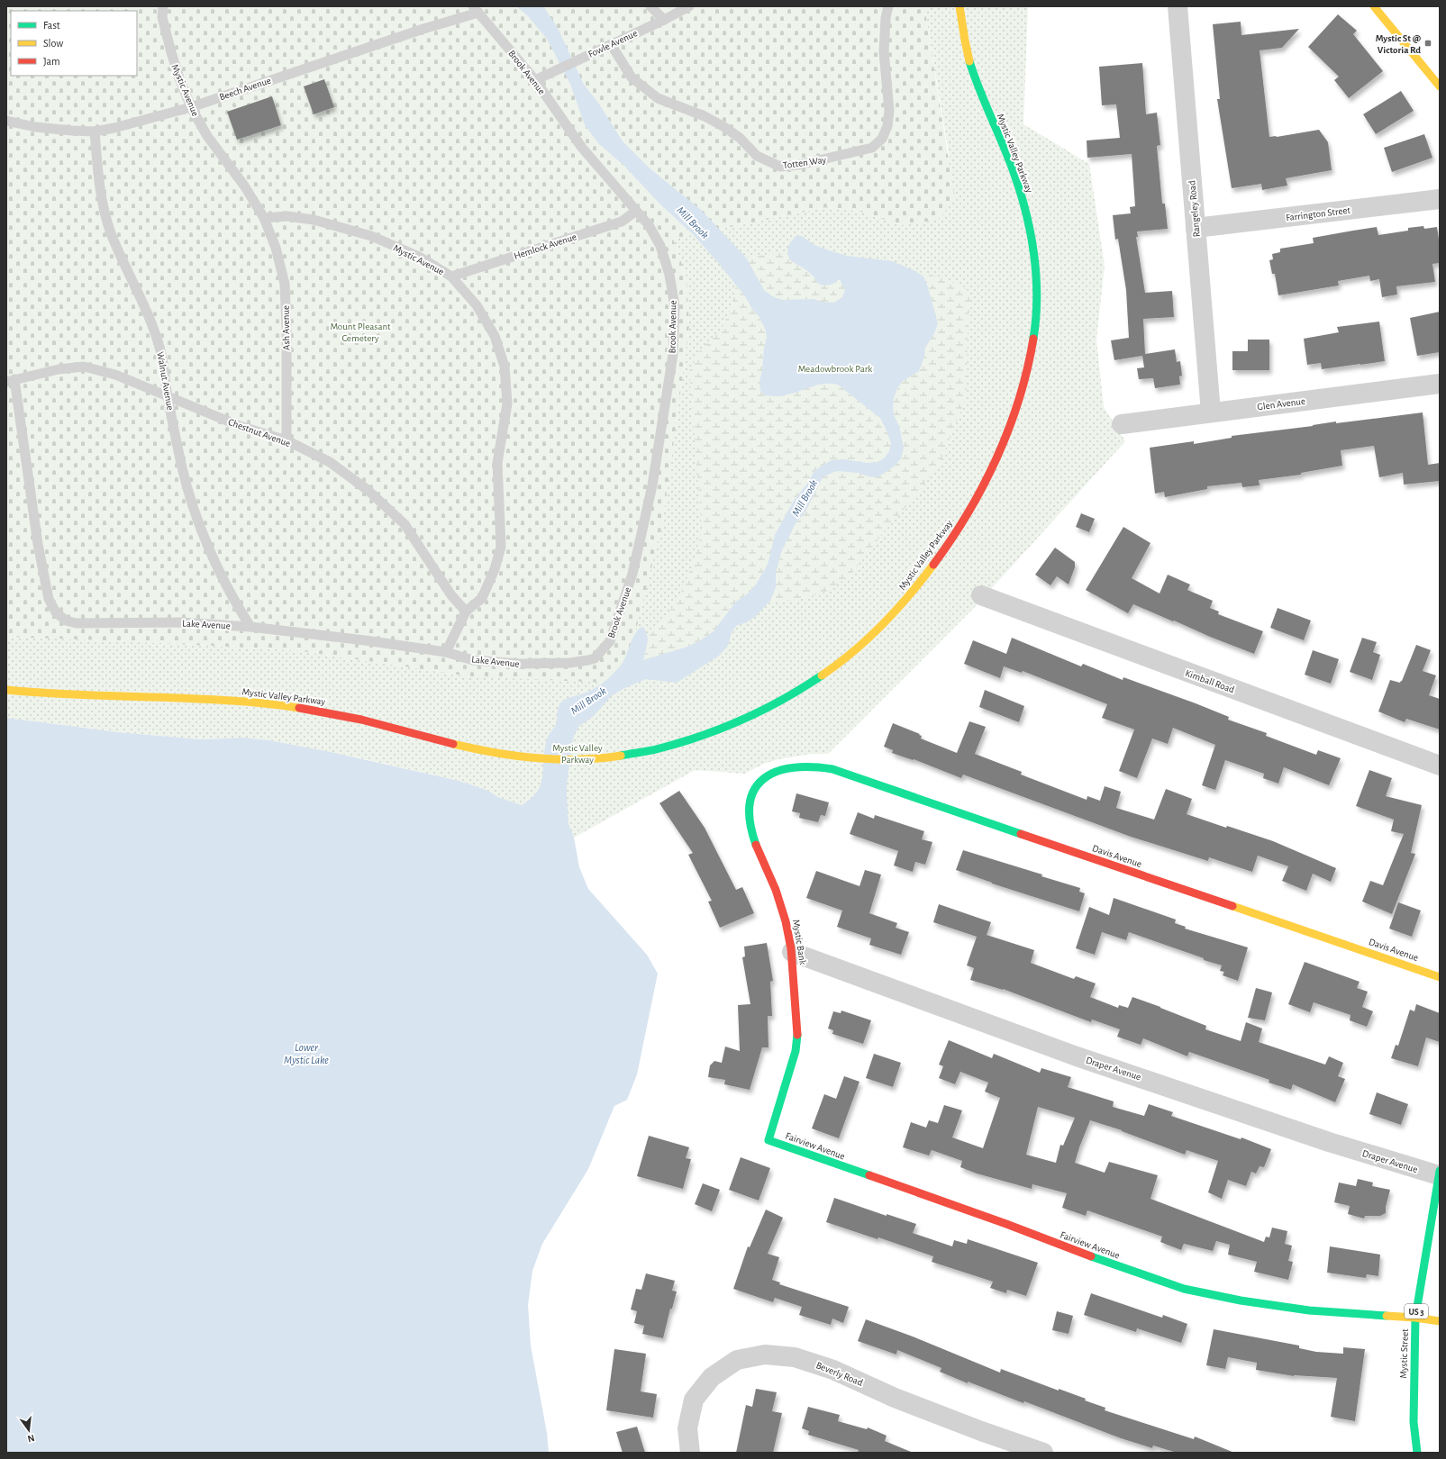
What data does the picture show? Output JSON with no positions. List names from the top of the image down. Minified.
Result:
{"streets":{"main road":["Mystic Valley Parkway","Davis Avenue","Mystic Bank","Fairview Avenue","US 3","Mystic Street"],"street":["Rangeley Road","Farrington Street","Glen Avenue","Kimball Road","Draper Avenue","Beverly Road"],"lane":["Fowle Avenue","Brook Avenue","Beech Avenue","Mystic Avenue","Totten Way","Hemlock Avenue","Ash Avenue","Walnut Avenue","Chestnut Avenue","Lake Avenue"]},"crossings":[["Fowle Avenue","Brook Avenue"],["Fowle Avenue","Totten Way"],["Brook Avenue","Beech Avenue"],["Brook Avenue","Hemlock Avenue"],["Brook Avenue","Lake Avenue"],["Beech Avenue","Mystic Avenue"],["Beech Avenue","Walnut Avenue"],["Mystic Avenue","Hemlock Avenue"],["Mystic Avenue","Ash Avenue"],["Mystic Avenue","Chestnut Avenue"],["Mystic Avenue","Lake Avenue"],["Rangeley Road","Farrington Street"],["Rangeley Road","Glen Avenue"],["Ash Avenue","Chestnut Avenue"],["Walnut Avenue","Chestnut Avenue"],["Walnut Avenue","Lake Avenue"],["Chestnut Avenue","Lake Avenue"],["Davis Avenue","Mystic Bank"],["Mystic Bank","Draper Avenue"],["Mystic Bank","Fairview Avenue"],["Draper Avenue","Mystic Street"],["Fairview Avenue","Mystic Street"]],"water":["Mill Brook","Lower Mystic Lake"],"parks":["Mount Pleasant Cemetery","Meadowbrook Park","Mystic Valley Parkway"],"places":{"transit":["Mystic St @ Victoria Rd"]},"legend":["Fast","Slow","Jam"],"north":"bottom"}
